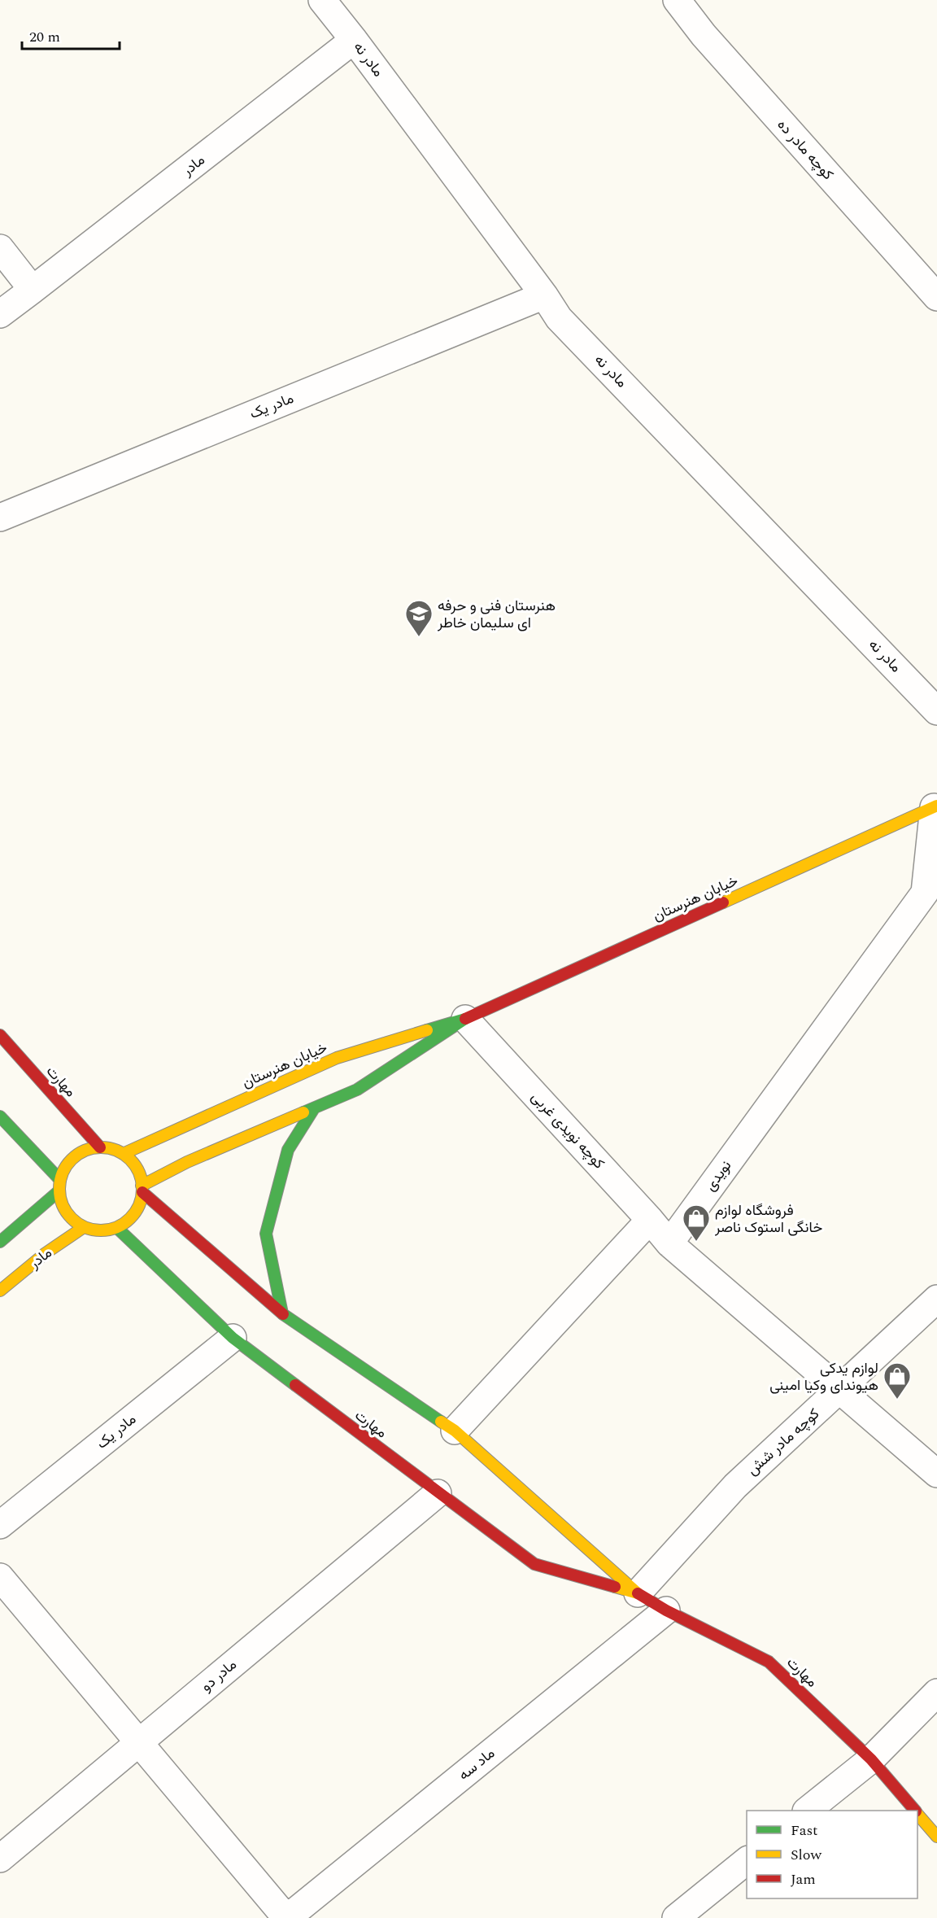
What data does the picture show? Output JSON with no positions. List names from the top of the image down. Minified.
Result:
{"streets":{"main road":["مادر","خیابان هنرستان","مهارت"],"street":["مادر نه","کوچه مادر ده","مادر یک","کوچه نویدی غربی","نویدی","کوچه مادر شش","مادر دو","ماد سه"]},"crossings":[["مادر نه","مادر"],["مادر نه","مادر یک"],["مادر","خیابان هنرستان"],["مادر","مهارت"],["مادر یک","مهارت"],["خیابان هنرستان","مهارت"],["خیابان هنرستان","کوچه نویدی غربی"],["خیابان هنرستان","نویدی"],["مهارت","کوچه مادر شش"],["مهارت","مادر دو"],["مهارت","ماد سه"],["کوچه نویدی غربی","نویدی"]],"places":{"school or university":["هنرستان فنی و حرفه ای سلیمان خاطر"],"shop":["فروشگاه لوازم خانگى استوک ناصر","لوازم یدکى هیونداى وکیا امینى"]},"legend":["Fast","Slow","Jam"],"scale_bar":"20 m"}
